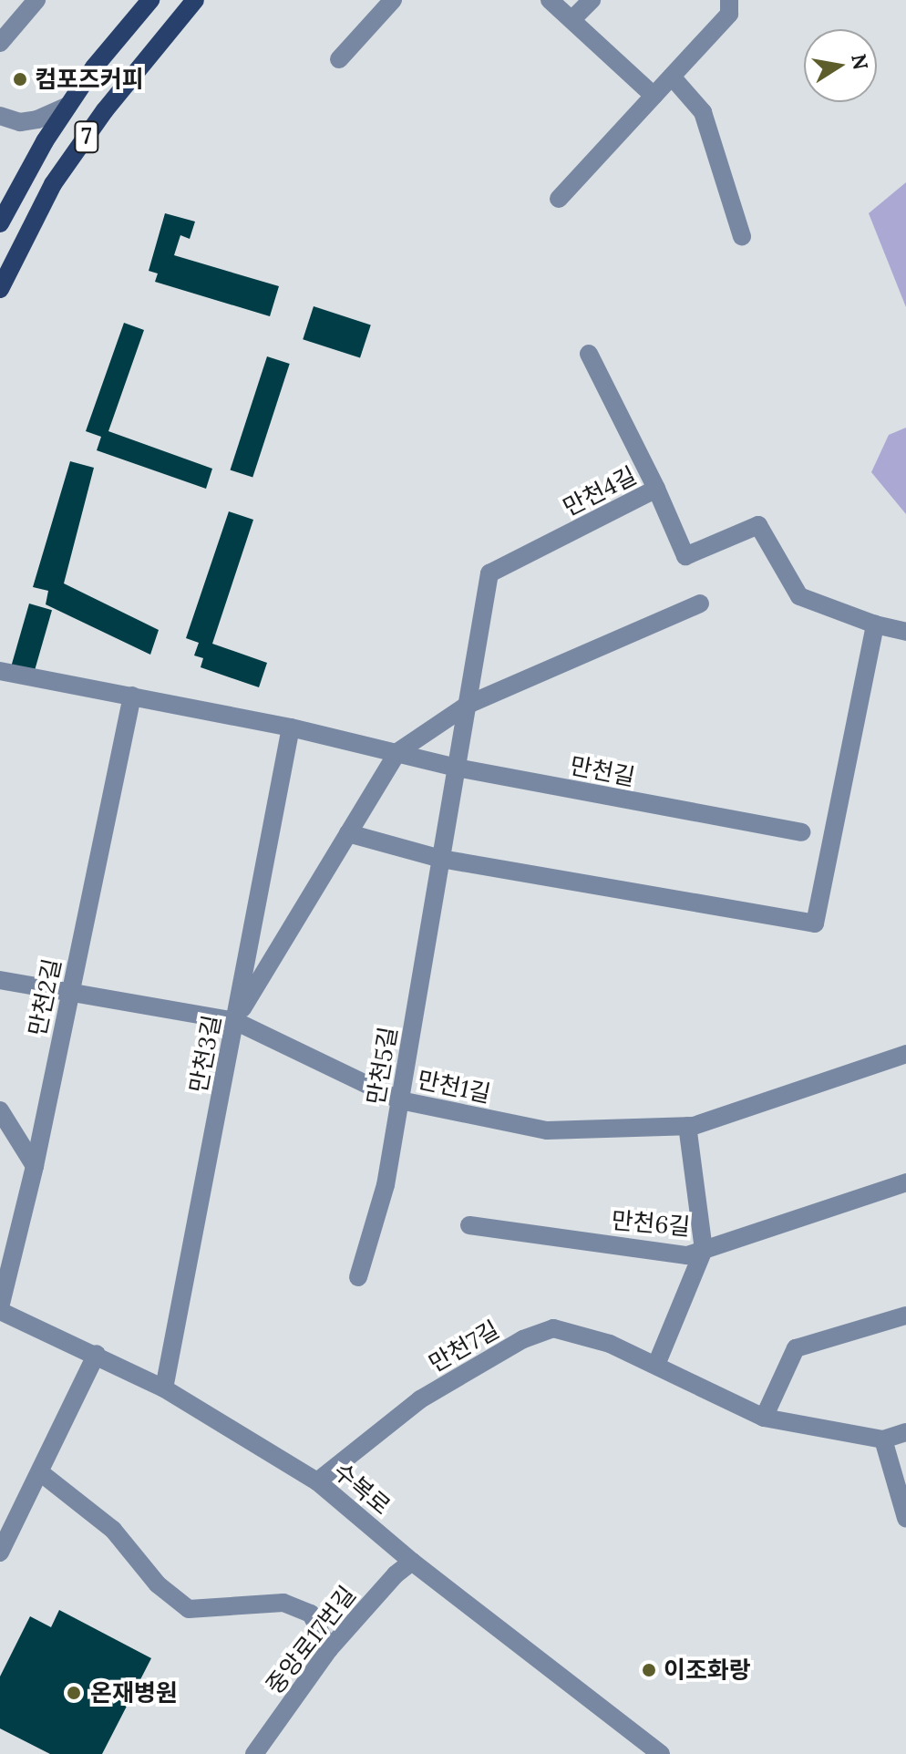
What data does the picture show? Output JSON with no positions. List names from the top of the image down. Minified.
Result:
{"streets":{"main road":["7"],"street":["만천4길","만천길","만천2길","만천3길","만천5길","만천1길","만천6길","만천7길","수복로","중앙로17번길"]},"crossings":[["만천4길","만천5길"],["만천길","만천2길"],["만천길","만천3길"],["만천길","만천5길"],["만천2길","만천1길"],["만천2길","수복로"],["만천3길","만천1길"],["만천3길","수복로"],["만천5길","만천1길"],["만천7길","수복로"],["수복로","중앙로17번길"]],"places":["컴포즈커피","이조화랑","온재병원"],"north":"right"}
